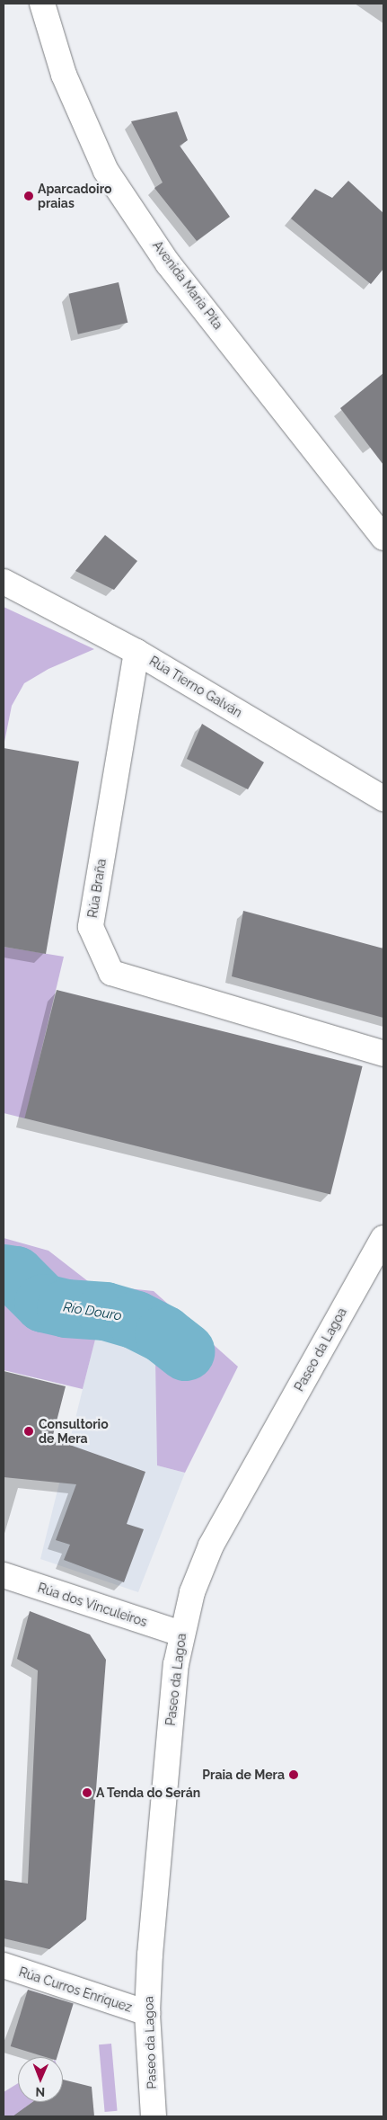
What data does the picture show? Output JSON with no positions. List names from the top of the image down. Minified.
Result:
{"streets":{"main road":["Avenida María Pita","Rúa Tierno Galván","Rúa Braña","Paseo da Lagoa","Rúa dos Vinculeiros","Rúa Curros Enríquez"]},"crossings":[["Rúa Tierno Galván","Rúa Braña"],["Paseo da Lagoa","Rúa dos Vinculeiros"],["Paseo da Lagoa","Rúa Curros Enríquez"]],"water":["Río Douro"],"places":["Aparcadoiro praias","Consultorio de Mera","Praia de Mera","A Tenda do Serán"],"north":"bottom"}
